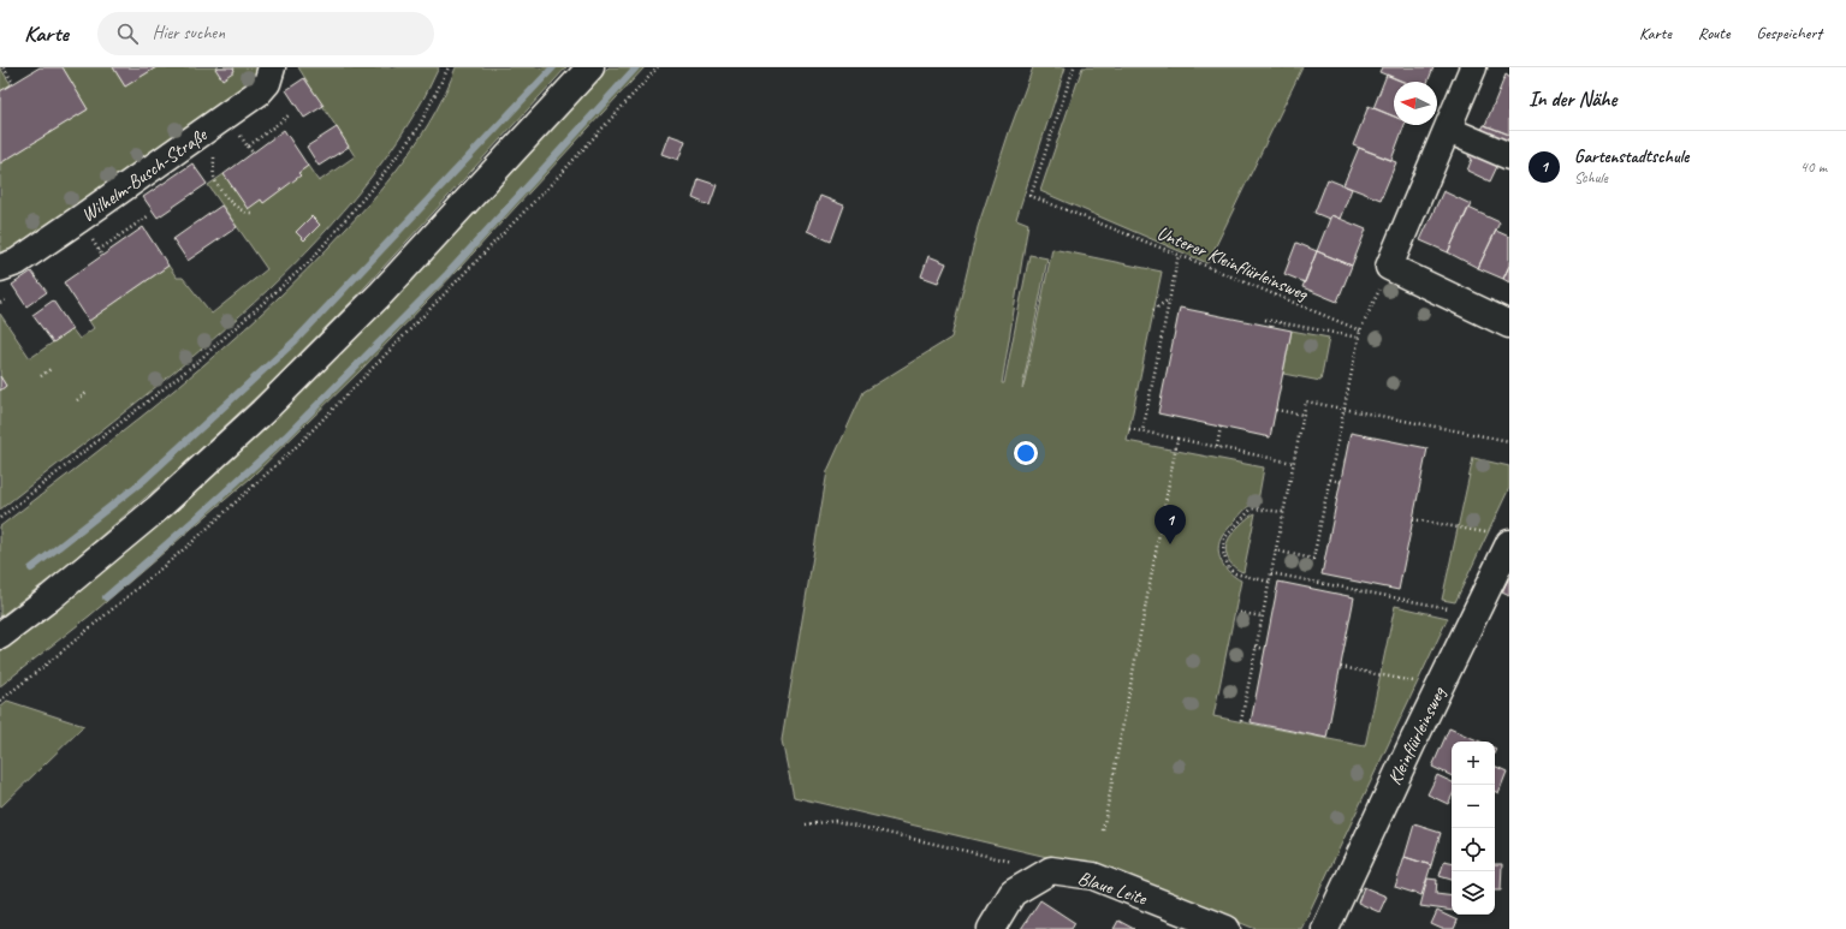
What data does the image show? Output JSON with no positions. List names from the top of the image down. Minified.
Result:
{"streets":{"street":["Wilhelm-Busch-Straße","Kleinflürleinsweg","Blaue Leite"],"path":["Unterer Kleinflürleinsweg"]},"north":"left","page":{"header":"Karte","search":"Hier suchen","nav":["Karte","Route","Gespeichert"],"heading":"In der Nähe","list":[{"mark":"1","name":"Gartenstadtschule","note":"Schule","value":"40 m"}],"pins":"1","map_buttons":["+","−"]}}
